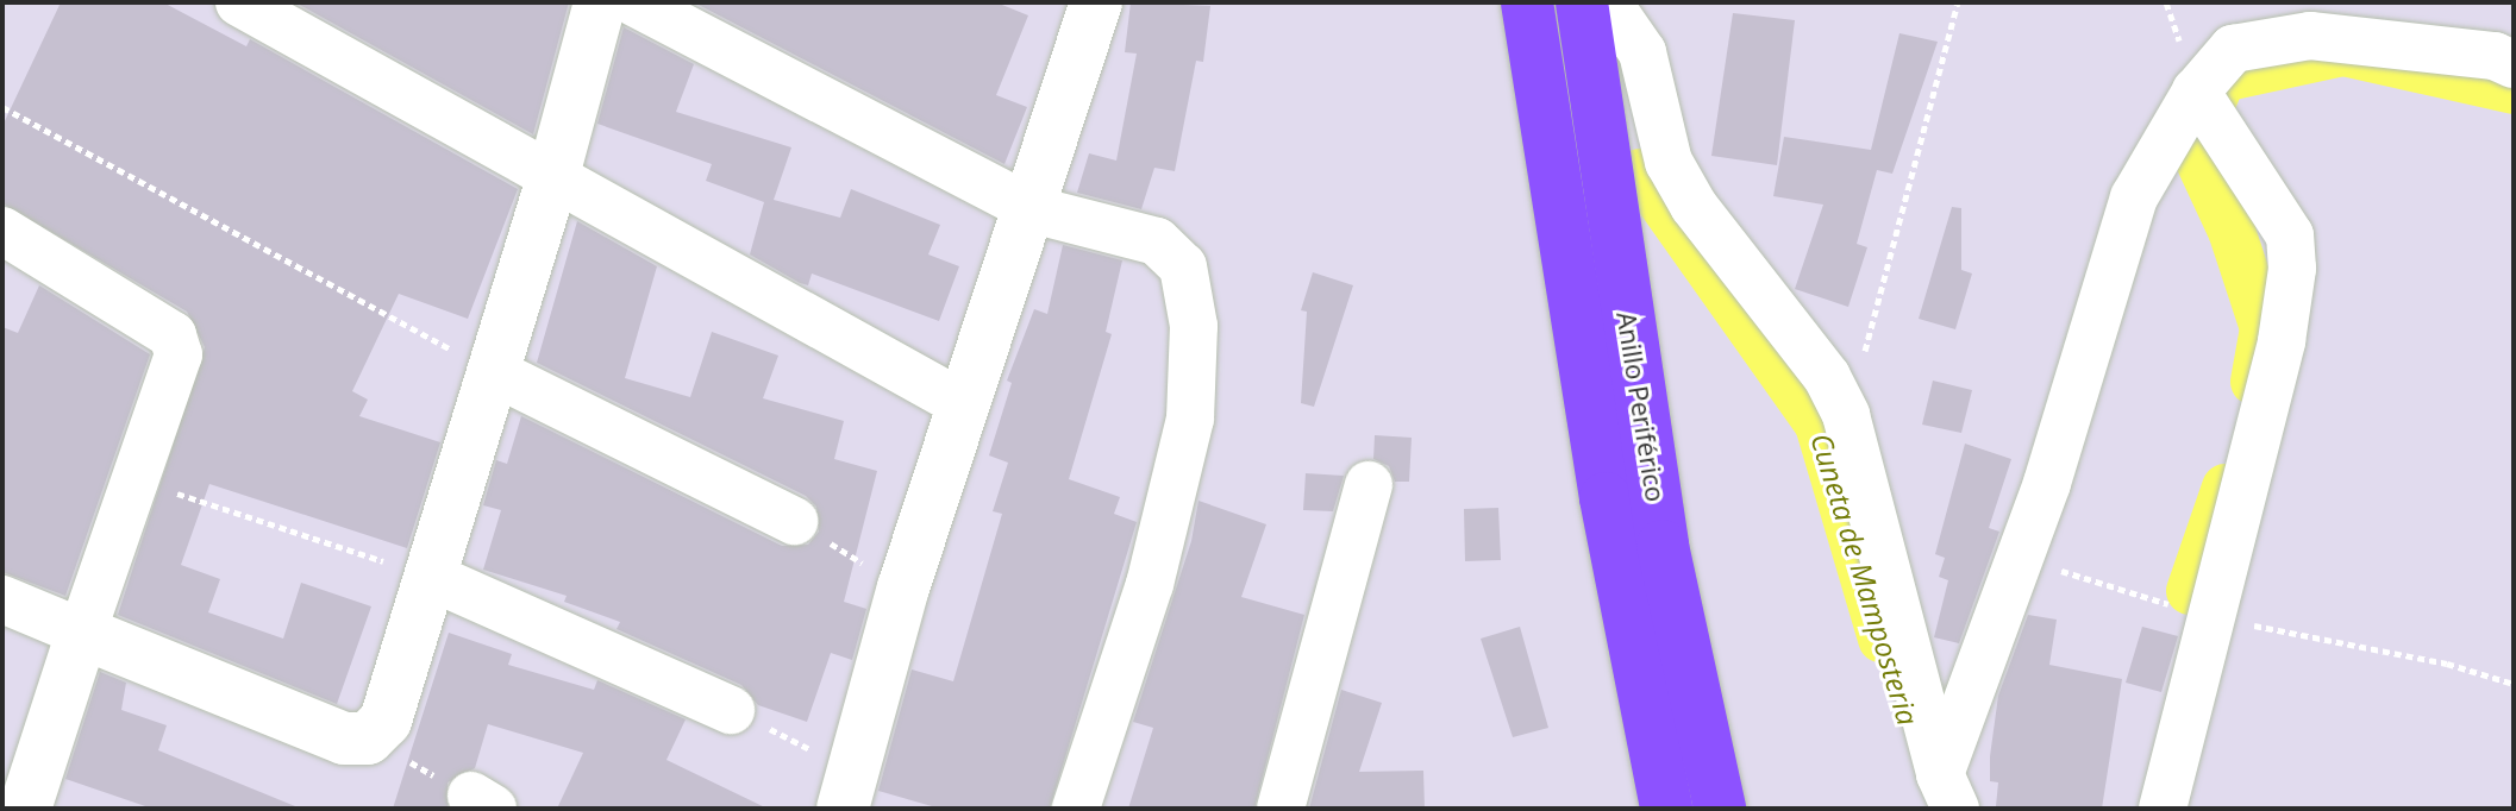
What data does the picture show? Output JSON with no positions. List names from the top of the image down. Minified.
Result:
{"streets":{"highway":["Anillo Periférico"]},"water":["Cuneta de Mamposteria"]}
